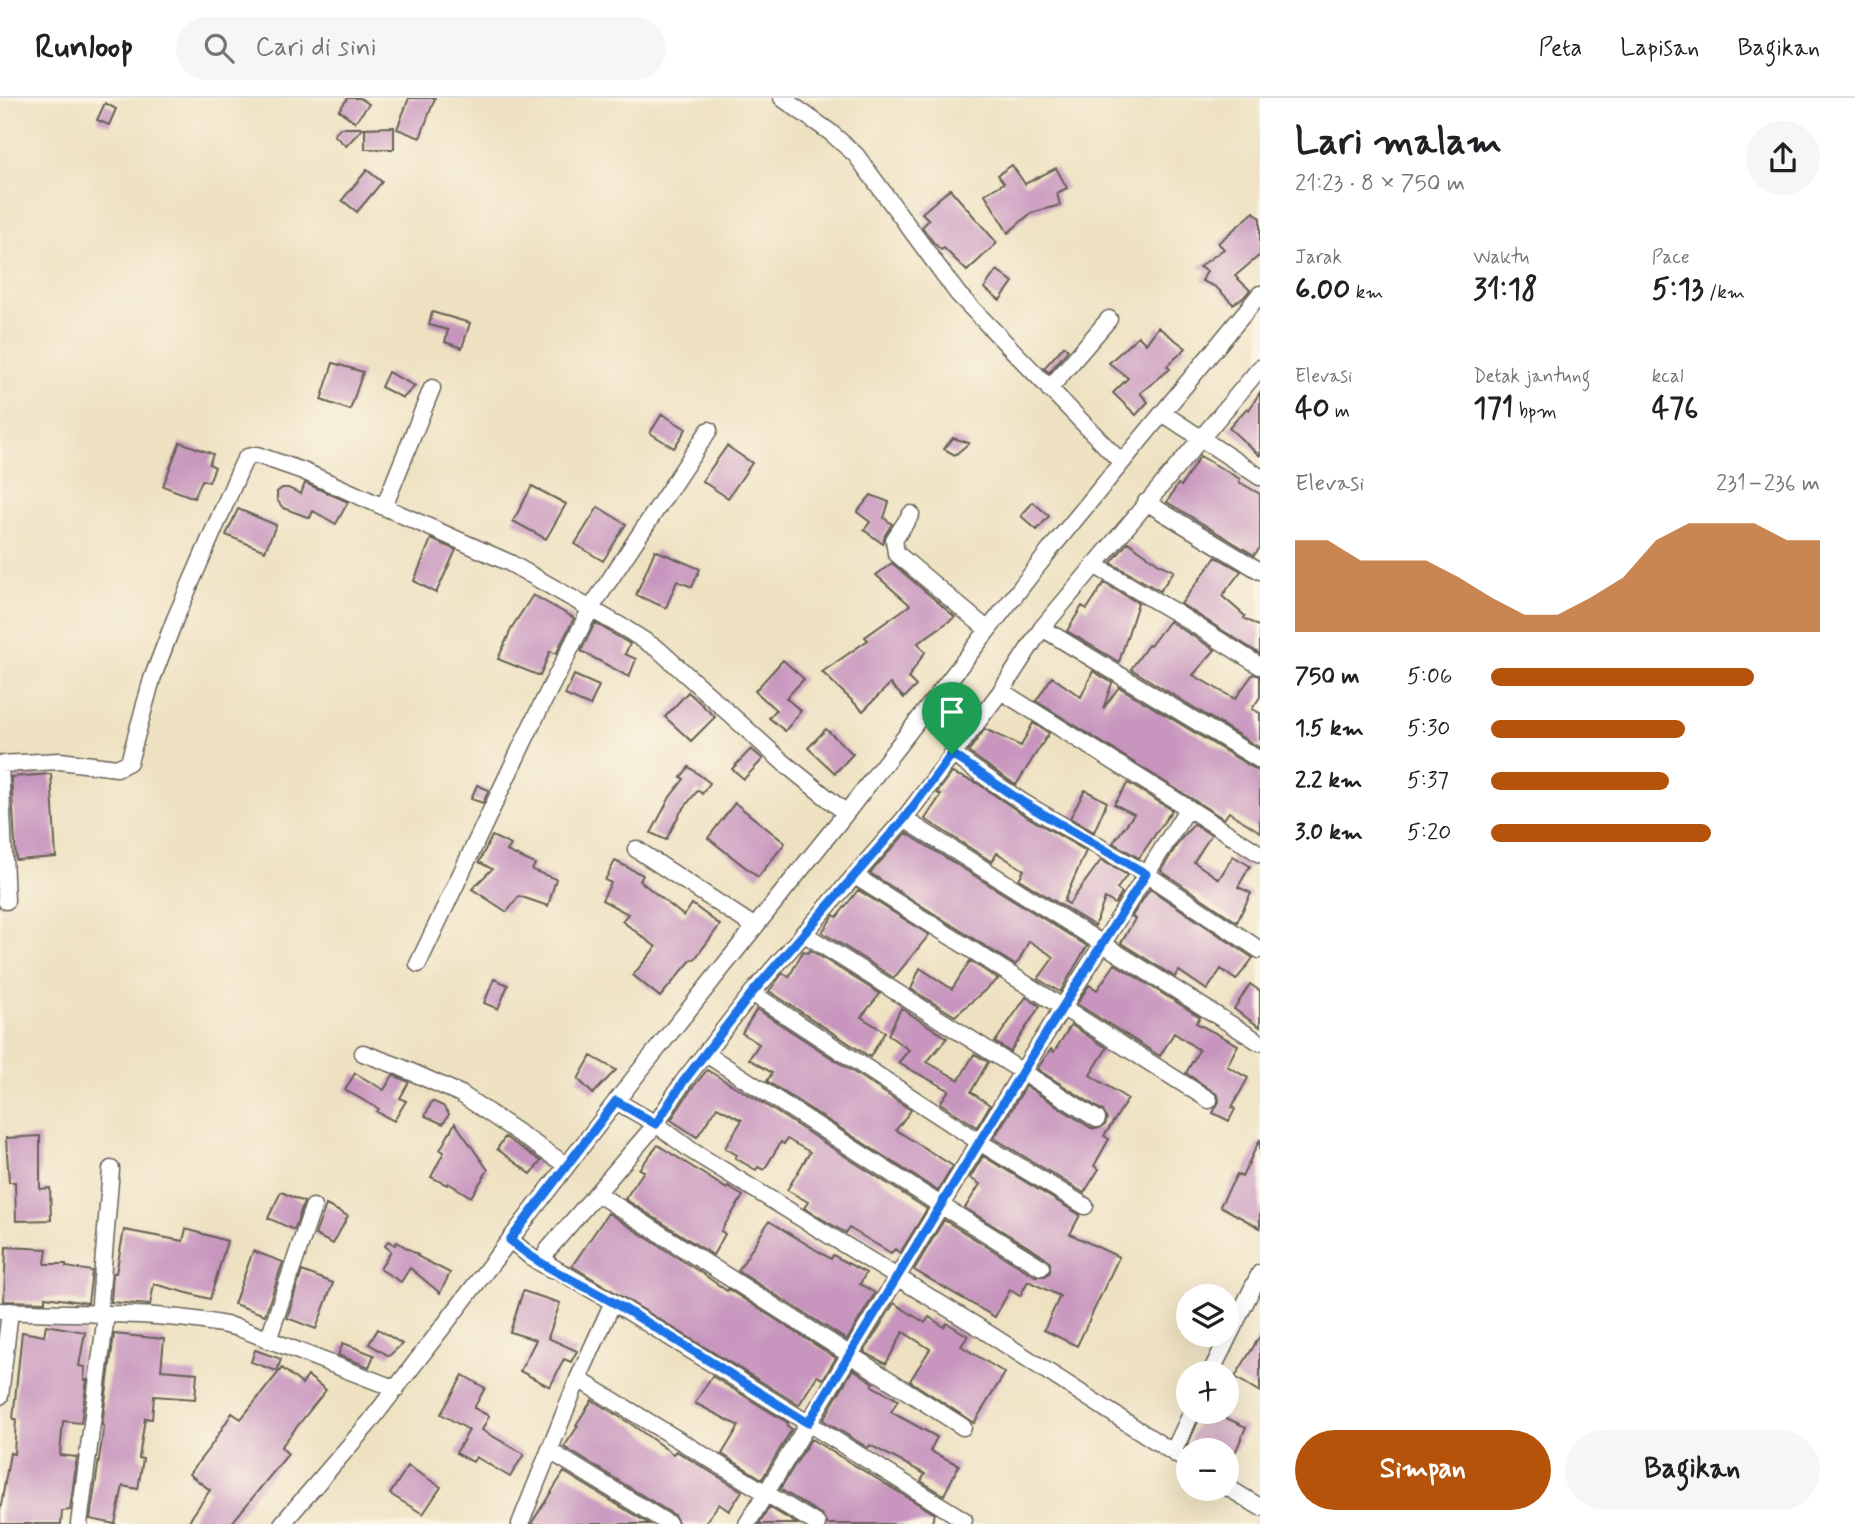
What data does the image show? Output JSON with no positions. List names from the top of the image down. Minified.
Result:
{"page":{"header":"Runloop","search":"Cari di sini","nav":["Peta","Lapisan","Bagikan"],"heading":["Lari malam","21:23 · 8 × 750 m"],"stats":[["Jarak","6.00 km"],["Waktu","31:18"],["Pace","5:13 /km"],["Elevasi","40 m"],["Detak jantung","171 bpm"],["kcal","476"]],"chart":["Elevasi","231–236 m"],"list":[{"name":"750 m","note":"5:06"},{"name":"1.5 km","note":"5:30"},{"name":"2.2 km","note":"5:37"},{"name":"3.0 km","note":"5:20"}],"map_buttons":["+","−"],"buttons":["Simpan","Bagikan"]}}
